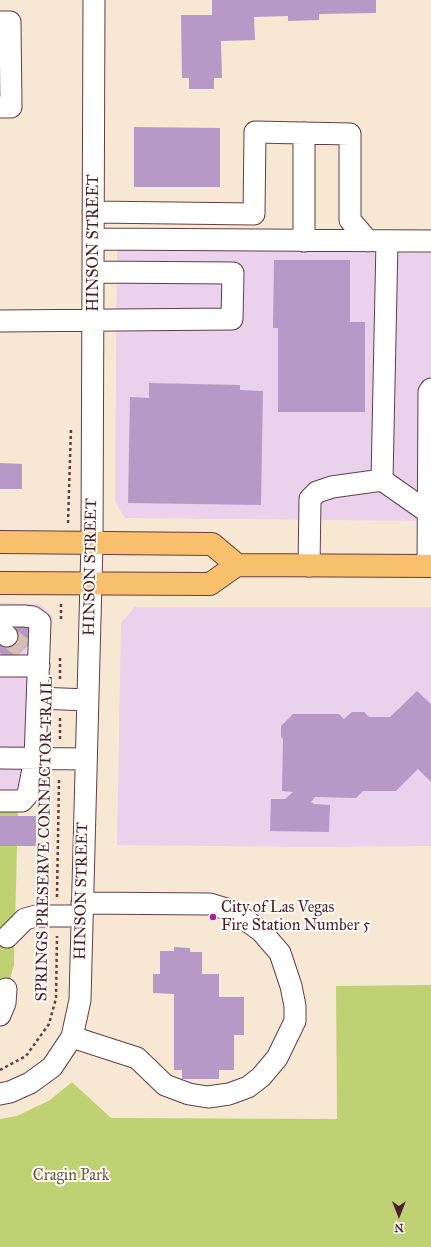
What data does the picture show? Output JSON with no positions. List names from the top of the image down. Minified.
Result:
{"streets":{"street":["HINSON STREET"],"path":["SPRINGS PRESERVE CONNECTOR TRAIL"]},"parks":["Cragin Park"],"places":["City of Las Vegas Fire Station Number 5"],"north":"bottom"}
